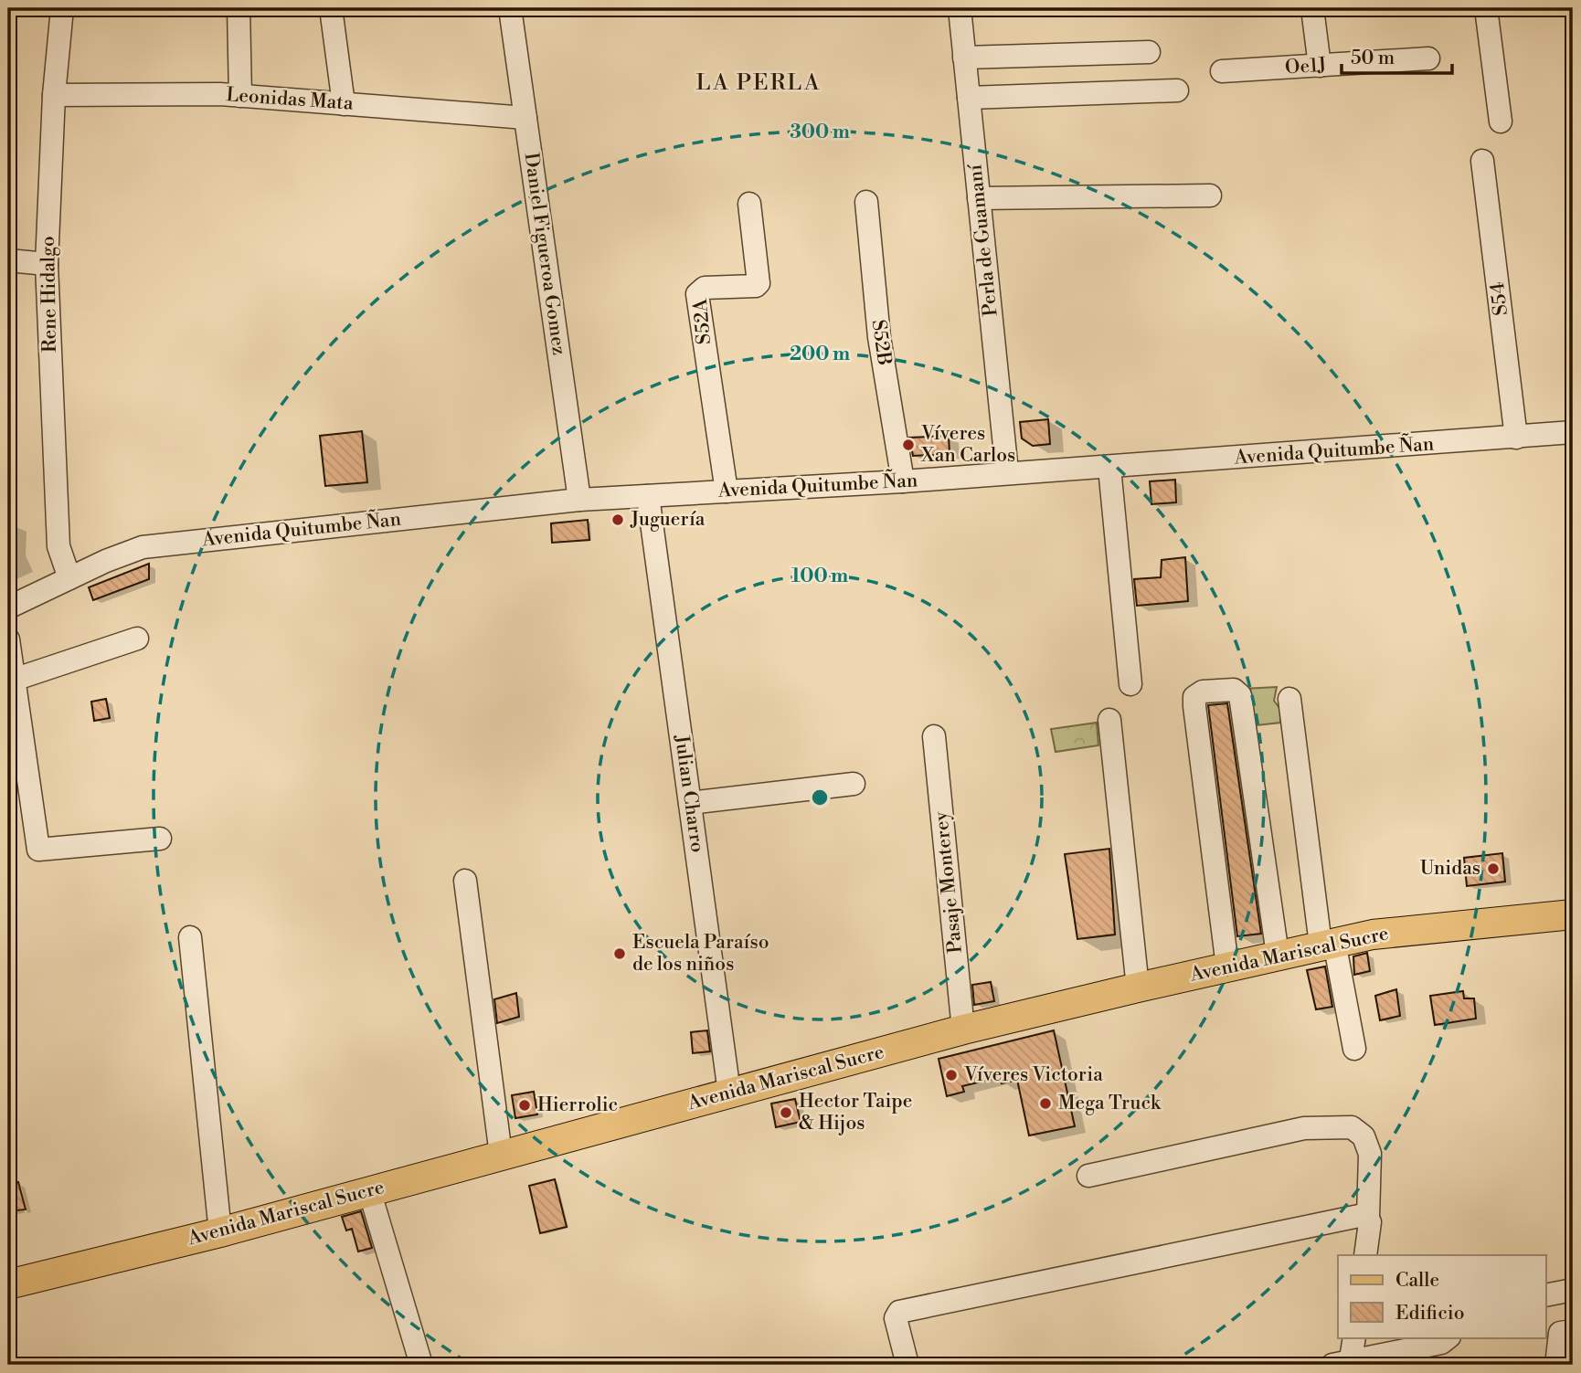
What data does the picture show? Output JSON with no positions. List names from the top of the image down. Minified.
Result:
{"streets":{"main road":["Avenida Mariscal Sucre"],"street":["Oe1J","Leonidas Mata","Perla de Guamaní","Daniel Figueroa Gomez","Rene Hidalgo","S54","S52A","S52B","Avenida Quitumbe Ñan","Julian Charro","Pasaje Monterey"]},"crossings":[["Leonidas Mata","Daniel Figueroa Gomez"],["Leonidas Mata","Rene Hidalgo"],["Perla de Guamaní","Avenida Quitumbe Ñan"],["Daniel Figueroa Gomez","Avenida Quitumbe Ñan"],["Rene Hidalgo","Avenida Quitumbe Ñan"],["S54","Avenida Quitumbe Ñan"],["S52A","Avenida Quitumbe Ñan"],["S52B","Avenida Quitumbe Ñan"],["Avenida Quitumbe Ñan","Julian Charro"],["Julian Charro","Avenida Mariscal Sucre"],["Pasaje Monterey","Avenida Mariscal Sucre"]],"districts":["LA PERLA"],"places":["Víveres Xan Carlos","Juguería","Unidas","Escuela Paraíso de los niños","Víveres Victoria","Mega Truck","Hierrolic","Hector Taipe & Hijos"],"legend":["Calle","Edificio"],"scale_bar":"50 m","rings":["300 m","200 m","100 m"]}
